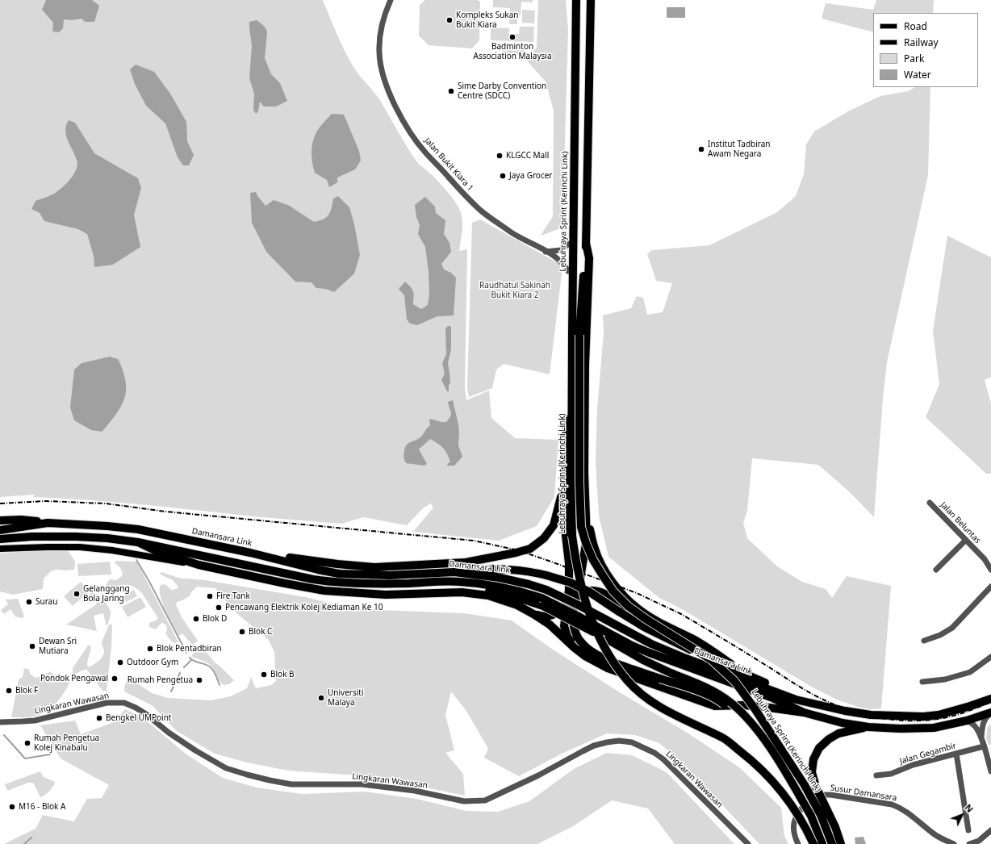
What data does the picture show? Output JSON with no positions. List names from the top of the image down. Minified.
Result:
{"streets":{"highway":["Lebuhraya Sprint (Kerinchi Link)","Damansara Link"],"street":["Jalan Bukit Kiara 1","Jalan Beluntas","Lingkaran Wawasan","Jalan Gegambir","Susur Damansara"]},"parks":["Raudhatul Sakinah Bukit Kiara 2"],"places":["Kompleks Sukan Bukit Kiara","Badminton Association Malaysia","Sime Darby Convention Centre (SDCC)","Institut Tadbiran Awam Negara","KLGCC Mall","Jaya Grocer","Gelanggang Bola Jaring","Fire Tank","Surau","Pencawang Elektrik Kolej Kediaman Ke 10","Blok D","Blok C","Dewan Sri Mutiara","Blok Pentadbiran","Outdoor Gym","Blok B","Pondok Pengawal","Rumah Pengetua","Blok F","Universiti Malaya","Bengkel UMPoint","Rumah Pengetua Kolej Kinabalu","M16 - Blok A"],"legend":["Road","Railway","Park","Water"],"north":"top right"}
